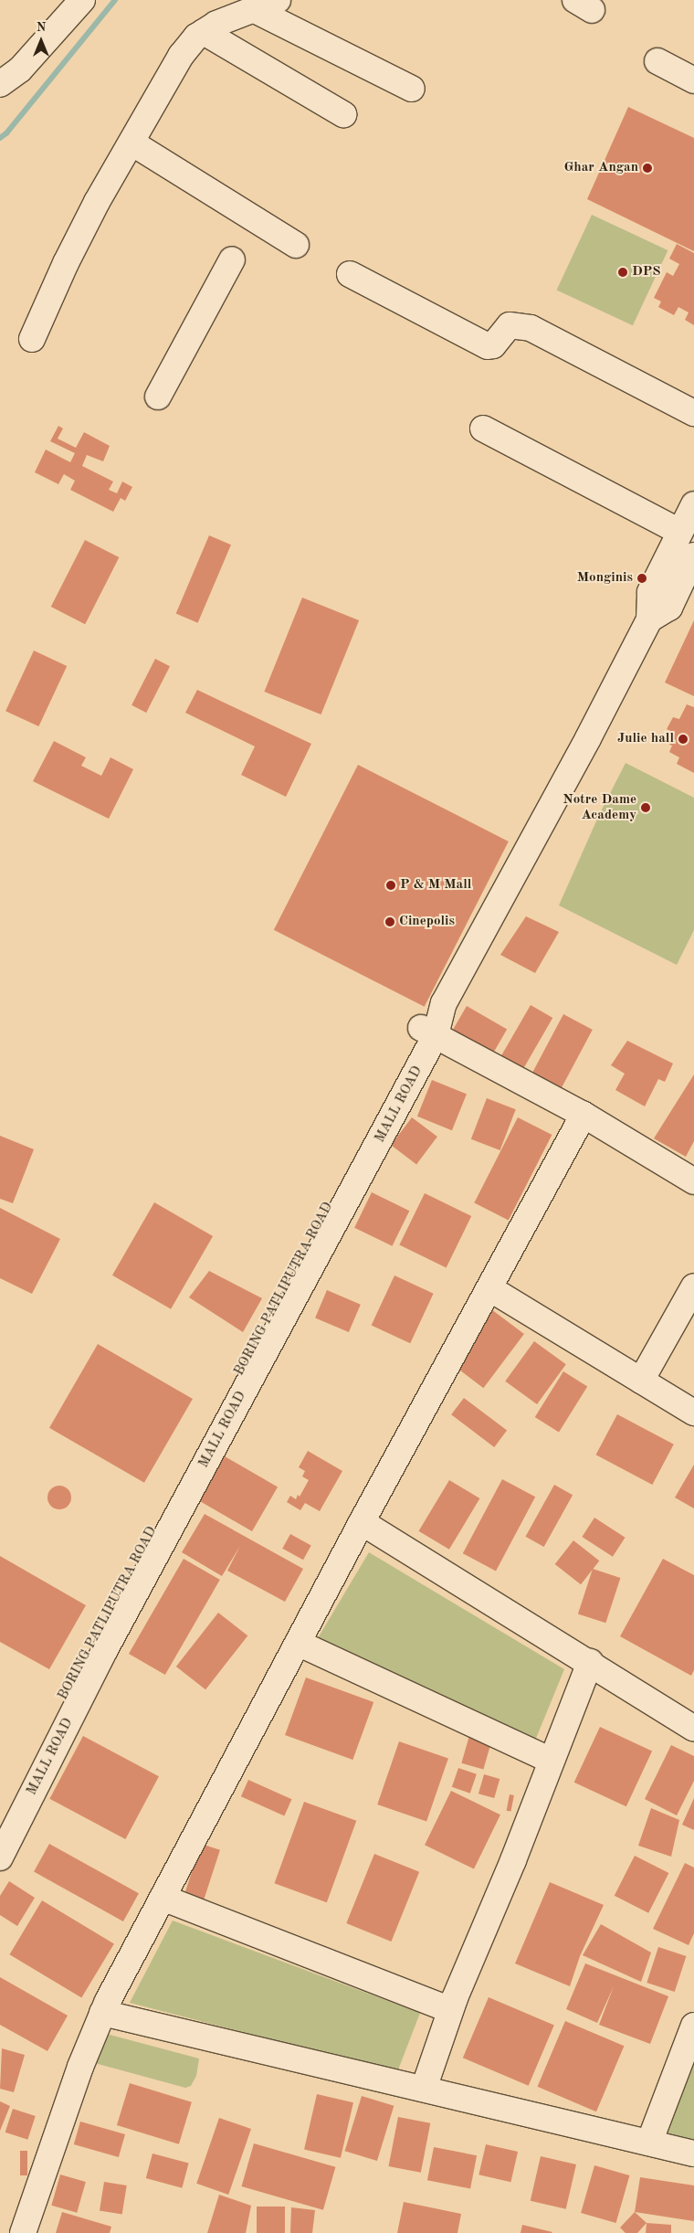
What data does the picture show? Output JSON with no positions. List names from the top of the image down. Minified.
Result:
{"streets":{"street":["MALL ROAD","BORING PATLIPUTRA ROAD"]},"crossings":[["MALL ROAD","BORING PATLIPUTRA ROAD"]],"places":["Ghar Angan","DPS","Monginis","Julie hall","Notre Dame Academy","P & M Mall","Cinepolis"],"north":"top"}
